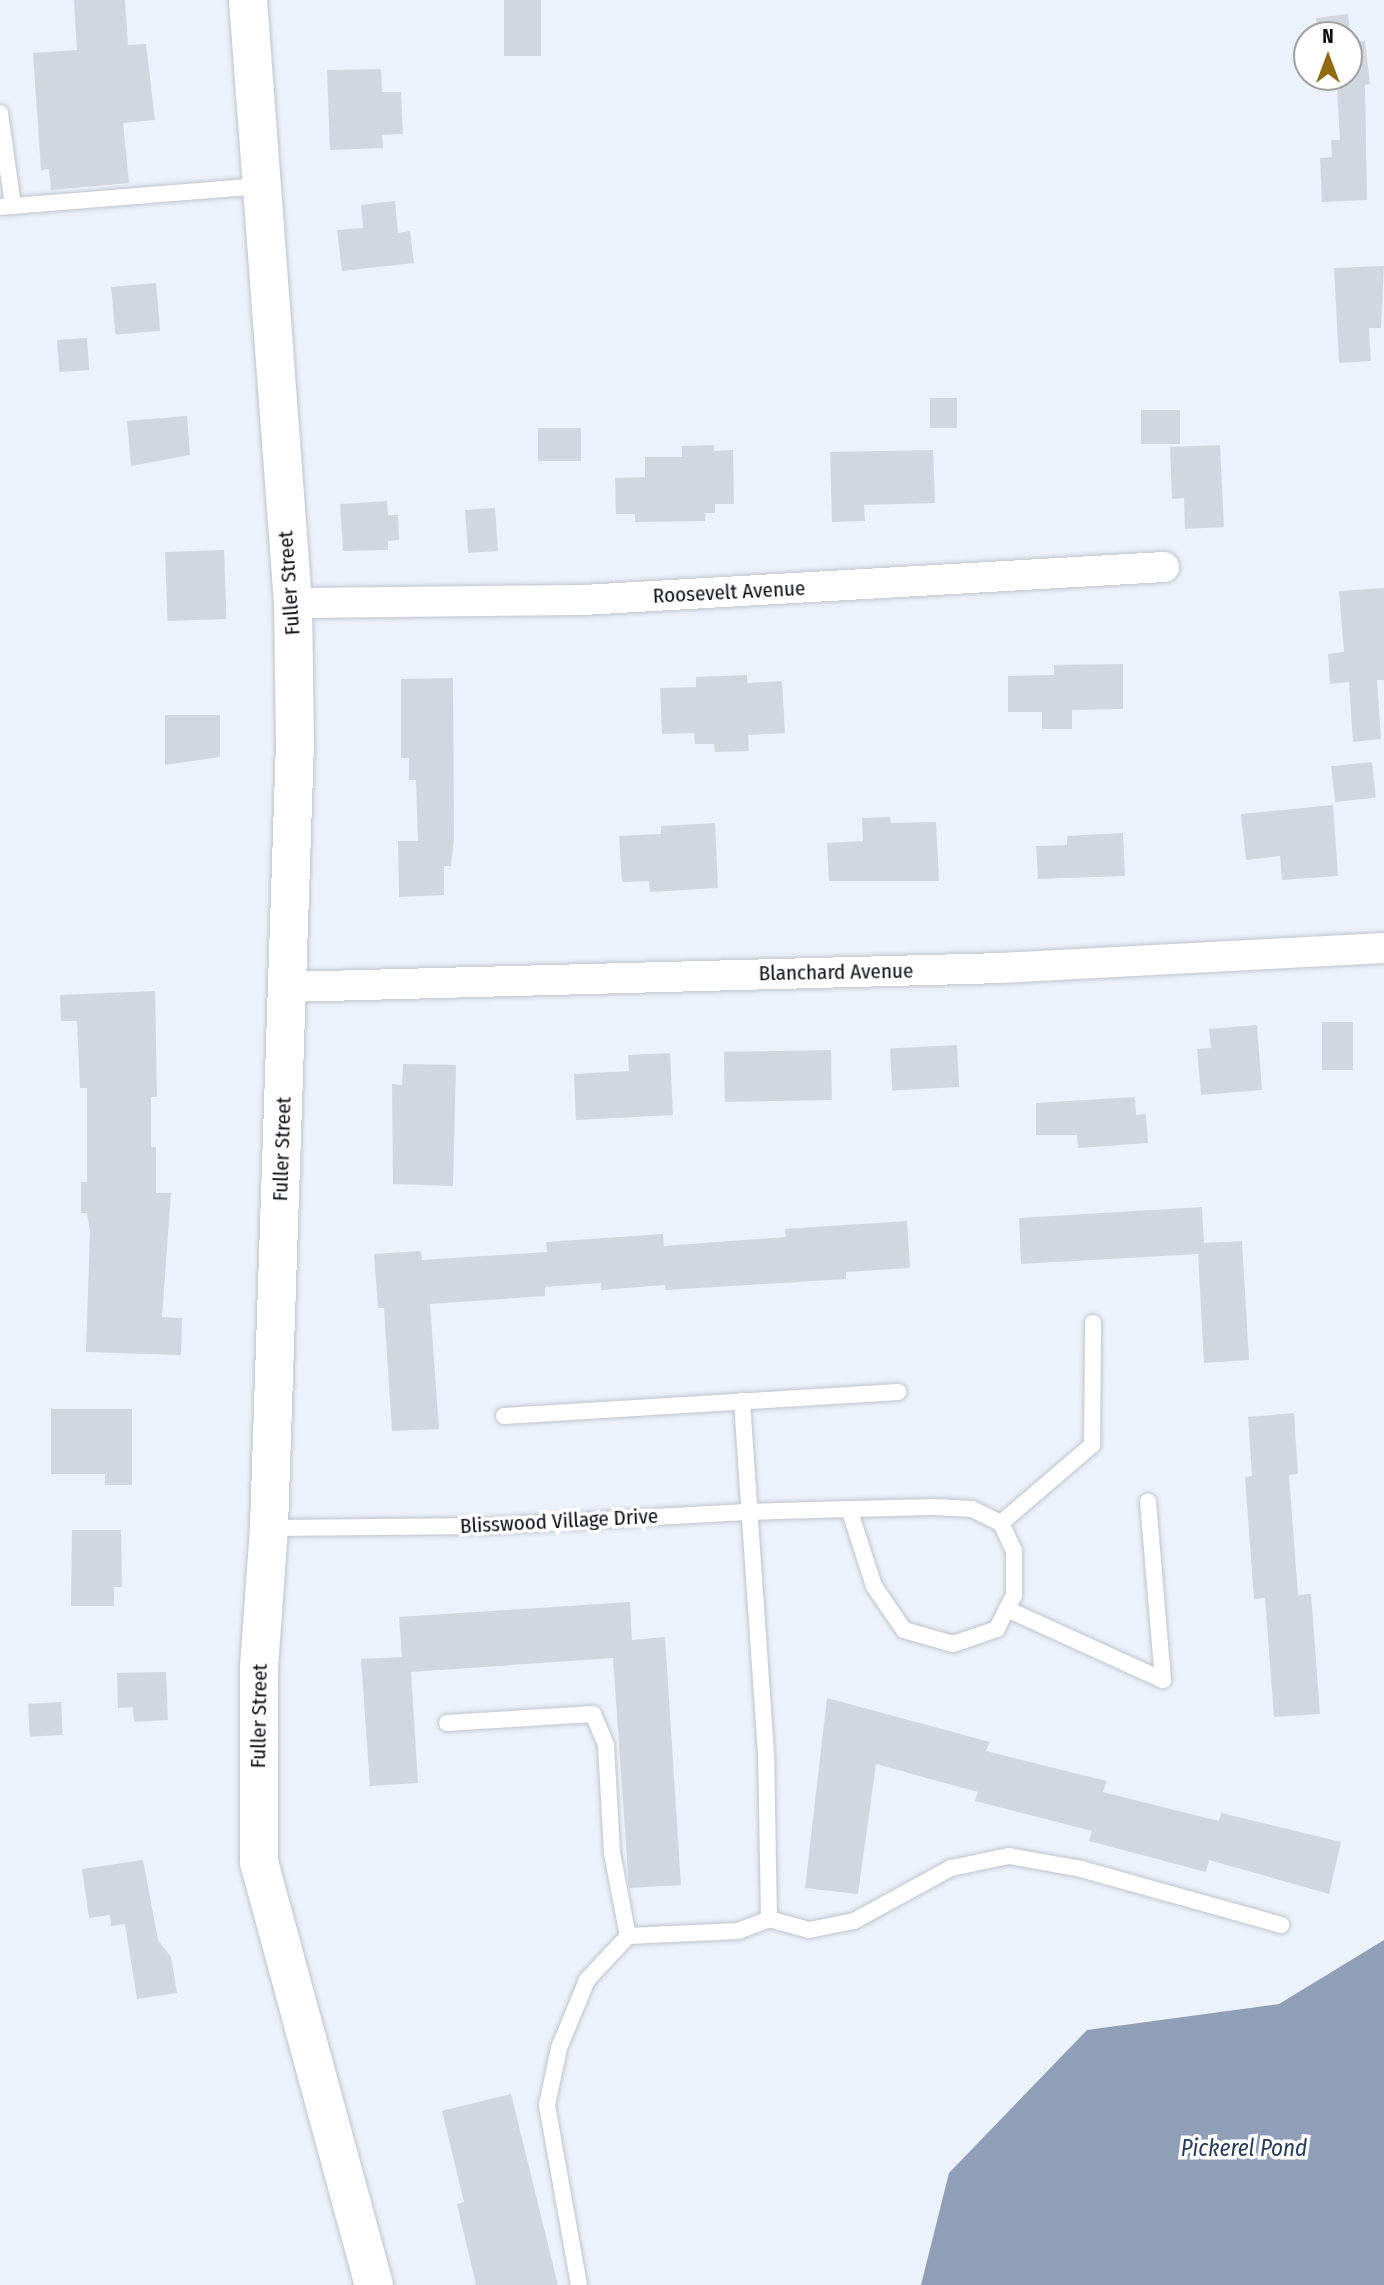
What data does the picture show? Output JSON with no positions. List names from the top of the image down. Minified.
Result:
{"streets":{"street":["Fuller Street","Roosevelt Avenue","Blanchard Avenue"],"lane":["Blisswood Village Drive"]},"crossings":[["Fuller Street","Roosevelt Avenue"],["Fuller Street","Blanchard Avenue"],["Fuller Street","Blisswood Village Drive"]],"water":["Pickerel Pond"],"north":"top"}
